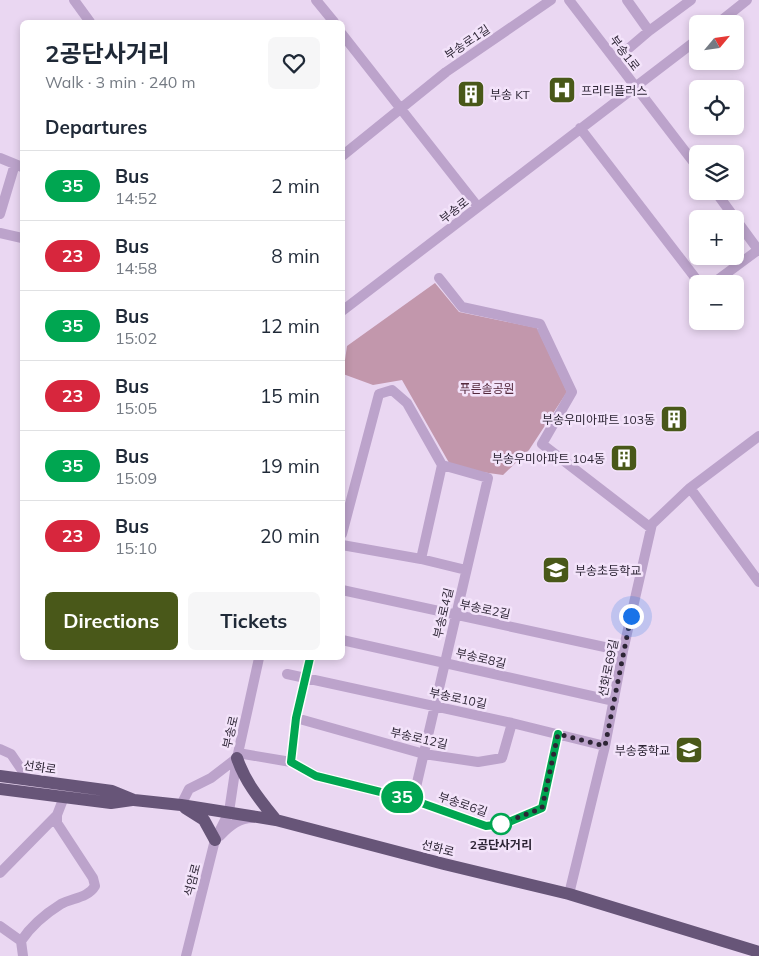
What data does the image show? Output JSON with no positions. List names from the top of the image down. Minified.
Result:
{"streets":{"main road":["선화로"],"street":["부송로1길","부송1로","부송로","부송로2길","부송로4길","부송로8길","선화로69길","부송로10길","부송로12길","부송로6길","석암로"]},"crossings":[["부송1로","부송로"],["부송로","선화로"],["부송로","부송로6길"],["부송로","석암로"],["부송로2길","부송로4길"],["부송로2길","선화로69길"],["부송로4길","부송로8길"],["부송로4길","부송로10길"],["부송로4길","부송로12길"],["부송로4길","부송로6길"],["부송로8길","선화로69길"],["선화로69길","부송로10길"],["선화로69길","선화로"],["부송로10길","부송로12길"],["부송로10길","부송로6길"],["선화로","석암로"]],"parks":["푸른솔공원"],"places":{"hospital":["프리티플러스"],"building":["부송 KT","부송우미아파트 103동","부송우미아파트 104동"],"school or university":["부송초등학교","부송중학교"],"other":["2공단사거리"]},"lines":["bus line 35"],"north":"top right","page":{"on_map":"35","map_buttons":["+","−"],"heading":[["2공단사거리","Walk · 3 min · 240 m"],"Departures"],"list":[{"mark":"35","name":"Bus","note":"14:52","value":"2 min"},{"mark":"23","name":"Bus","note":"14:58","value":"8 min"},{"mark":"35","name":"Bus","note":"15:02","value":"12 min"},{"mark":"23","name":"Bus","note":"15:05","value":"15 min"},{"mark":"35","name":"Bus","note":"15:09","value":"19 min"},{"mark":"23","name":"Bus","note":"15:10","value":"20 min"}],"buttons":["Directions","Tickets"]}}
